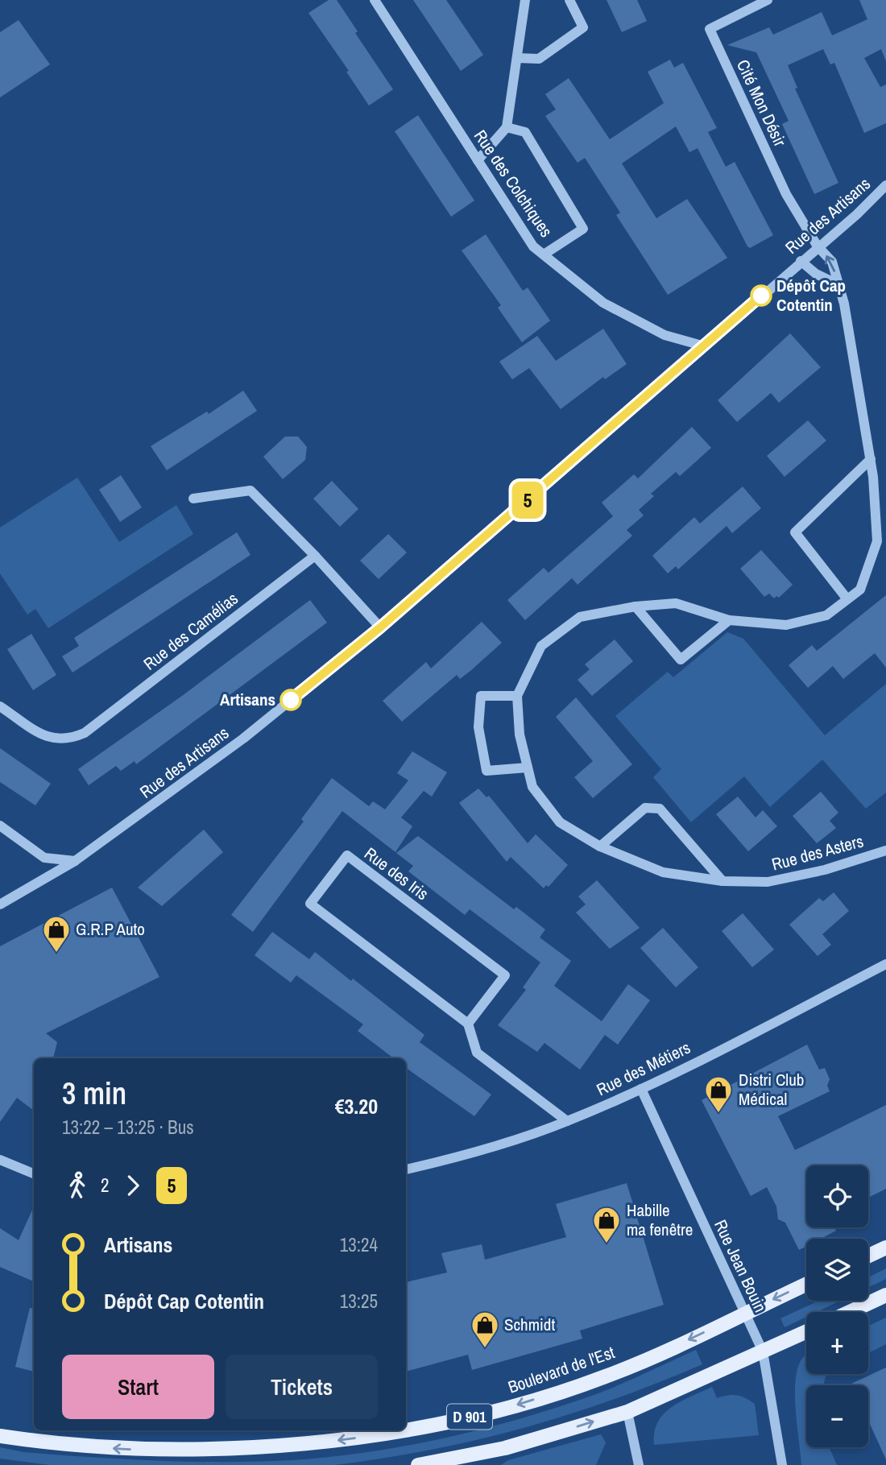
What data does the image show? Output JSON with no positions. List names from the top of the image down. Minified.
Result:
{"streets":{"main road":["Boulevard de l'Est","D 901"],"street":["Cité Mon Désir","Rue des Colchiques","Rue des Artisans","Rue des Camélias","Rue des Asters","Rue des Iris","Rue des Métiers","Rue Jean Bouin"]},"crossings":[["Cité Mon Désir","Rue des Artisans"],["Cité Mon Désir","Rue des Asters"],["Rue des Colchiques","Rue des Artisans"],["Rue des Artisans","Rue des Asters"],["Rue des Métiers","Rue Jean Bouin"],["Rue Jean Bouin","Boulevard de l'Est"],["Rue Jean Bouin","D 901"]],"places":{"other":["Dépôt Cap Cotentin","Artisans"],"shop":["G.R.P Auto","Distri Club Médical","Habille ma fenêtre","Schmidt"]},"lines":["bus line 5"],"page":{"on_map":"5","heading":["3 min","13:22 – 13:25 · Bus","€3.20"],"legs":["2","5"],"map_buttons":["+","−"],"list":[{"name":"Artisans","value":"13:24"},{"name":"Dépôt Cap Cotentin","value":"13:25"}],"buttons":["Start","Tickets"]}}
